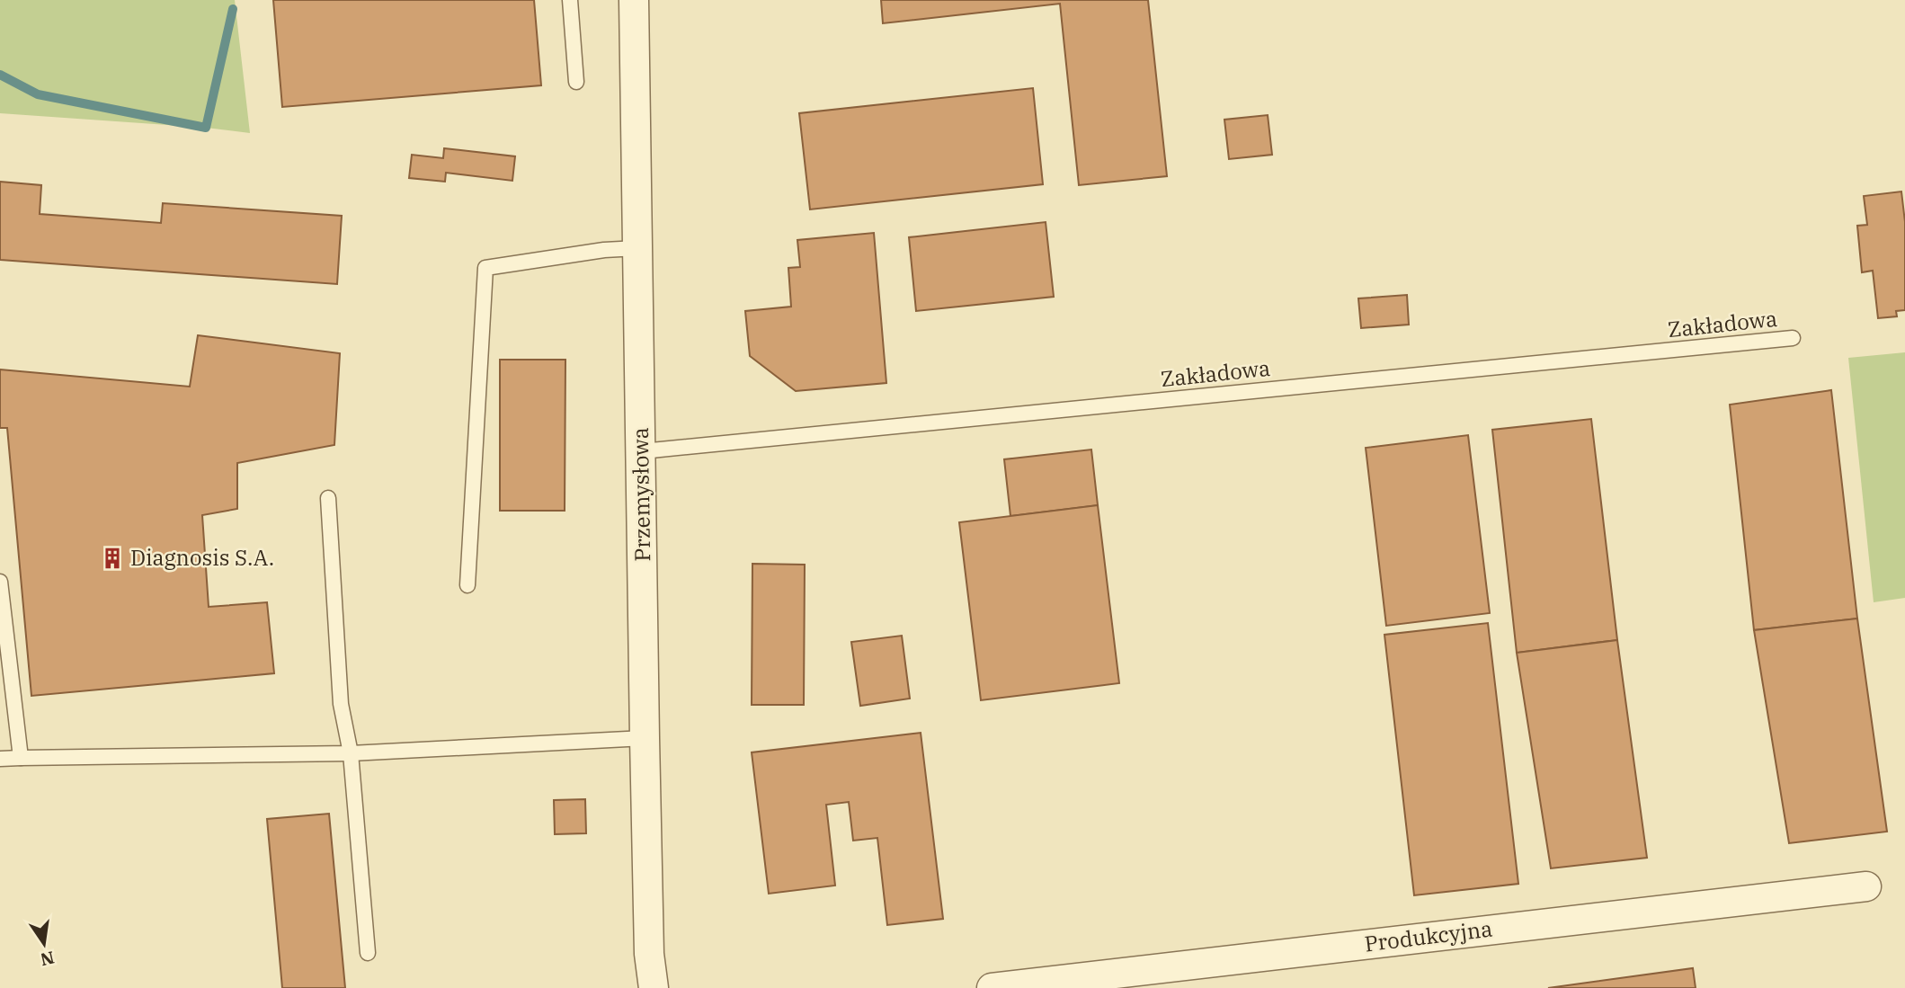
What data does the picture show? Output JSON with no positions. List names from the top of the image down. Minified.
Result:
{"streets":{"street":["Przemysłowa","Produkcyjna"],"lane":["Zakładowa"]},"crossings":[["Zakładowa","Przemysłowa"]],"places":{"building":["Diagnosis S.A."]},"north":"bottom"}
